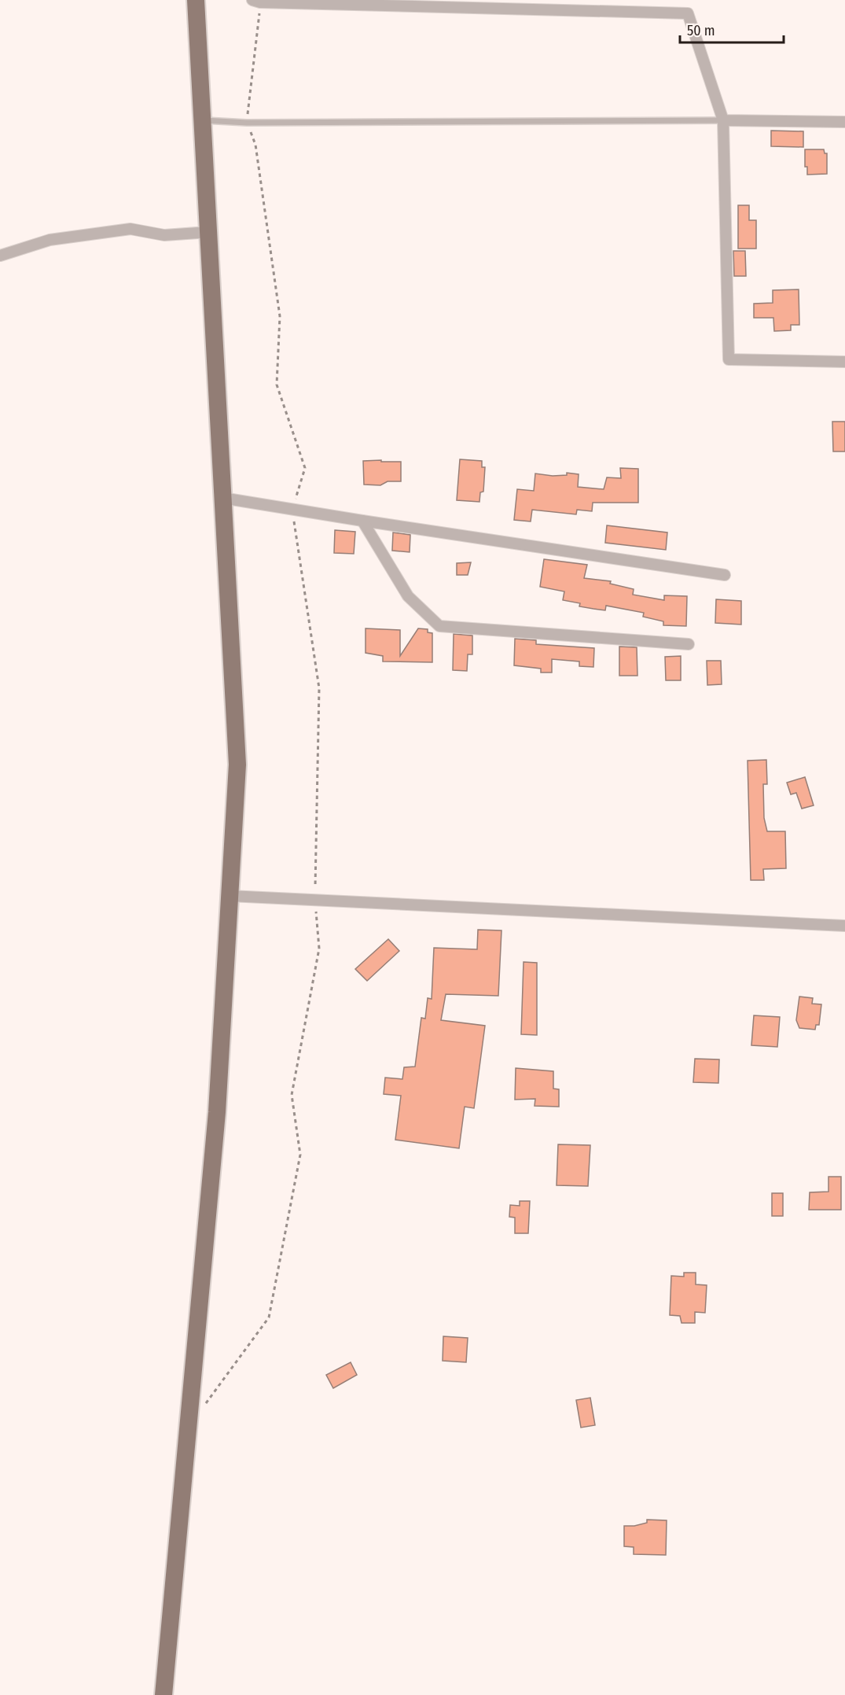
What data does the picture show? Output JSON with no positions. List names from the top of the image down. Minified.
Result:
{"scale_bar":"50 m"}
